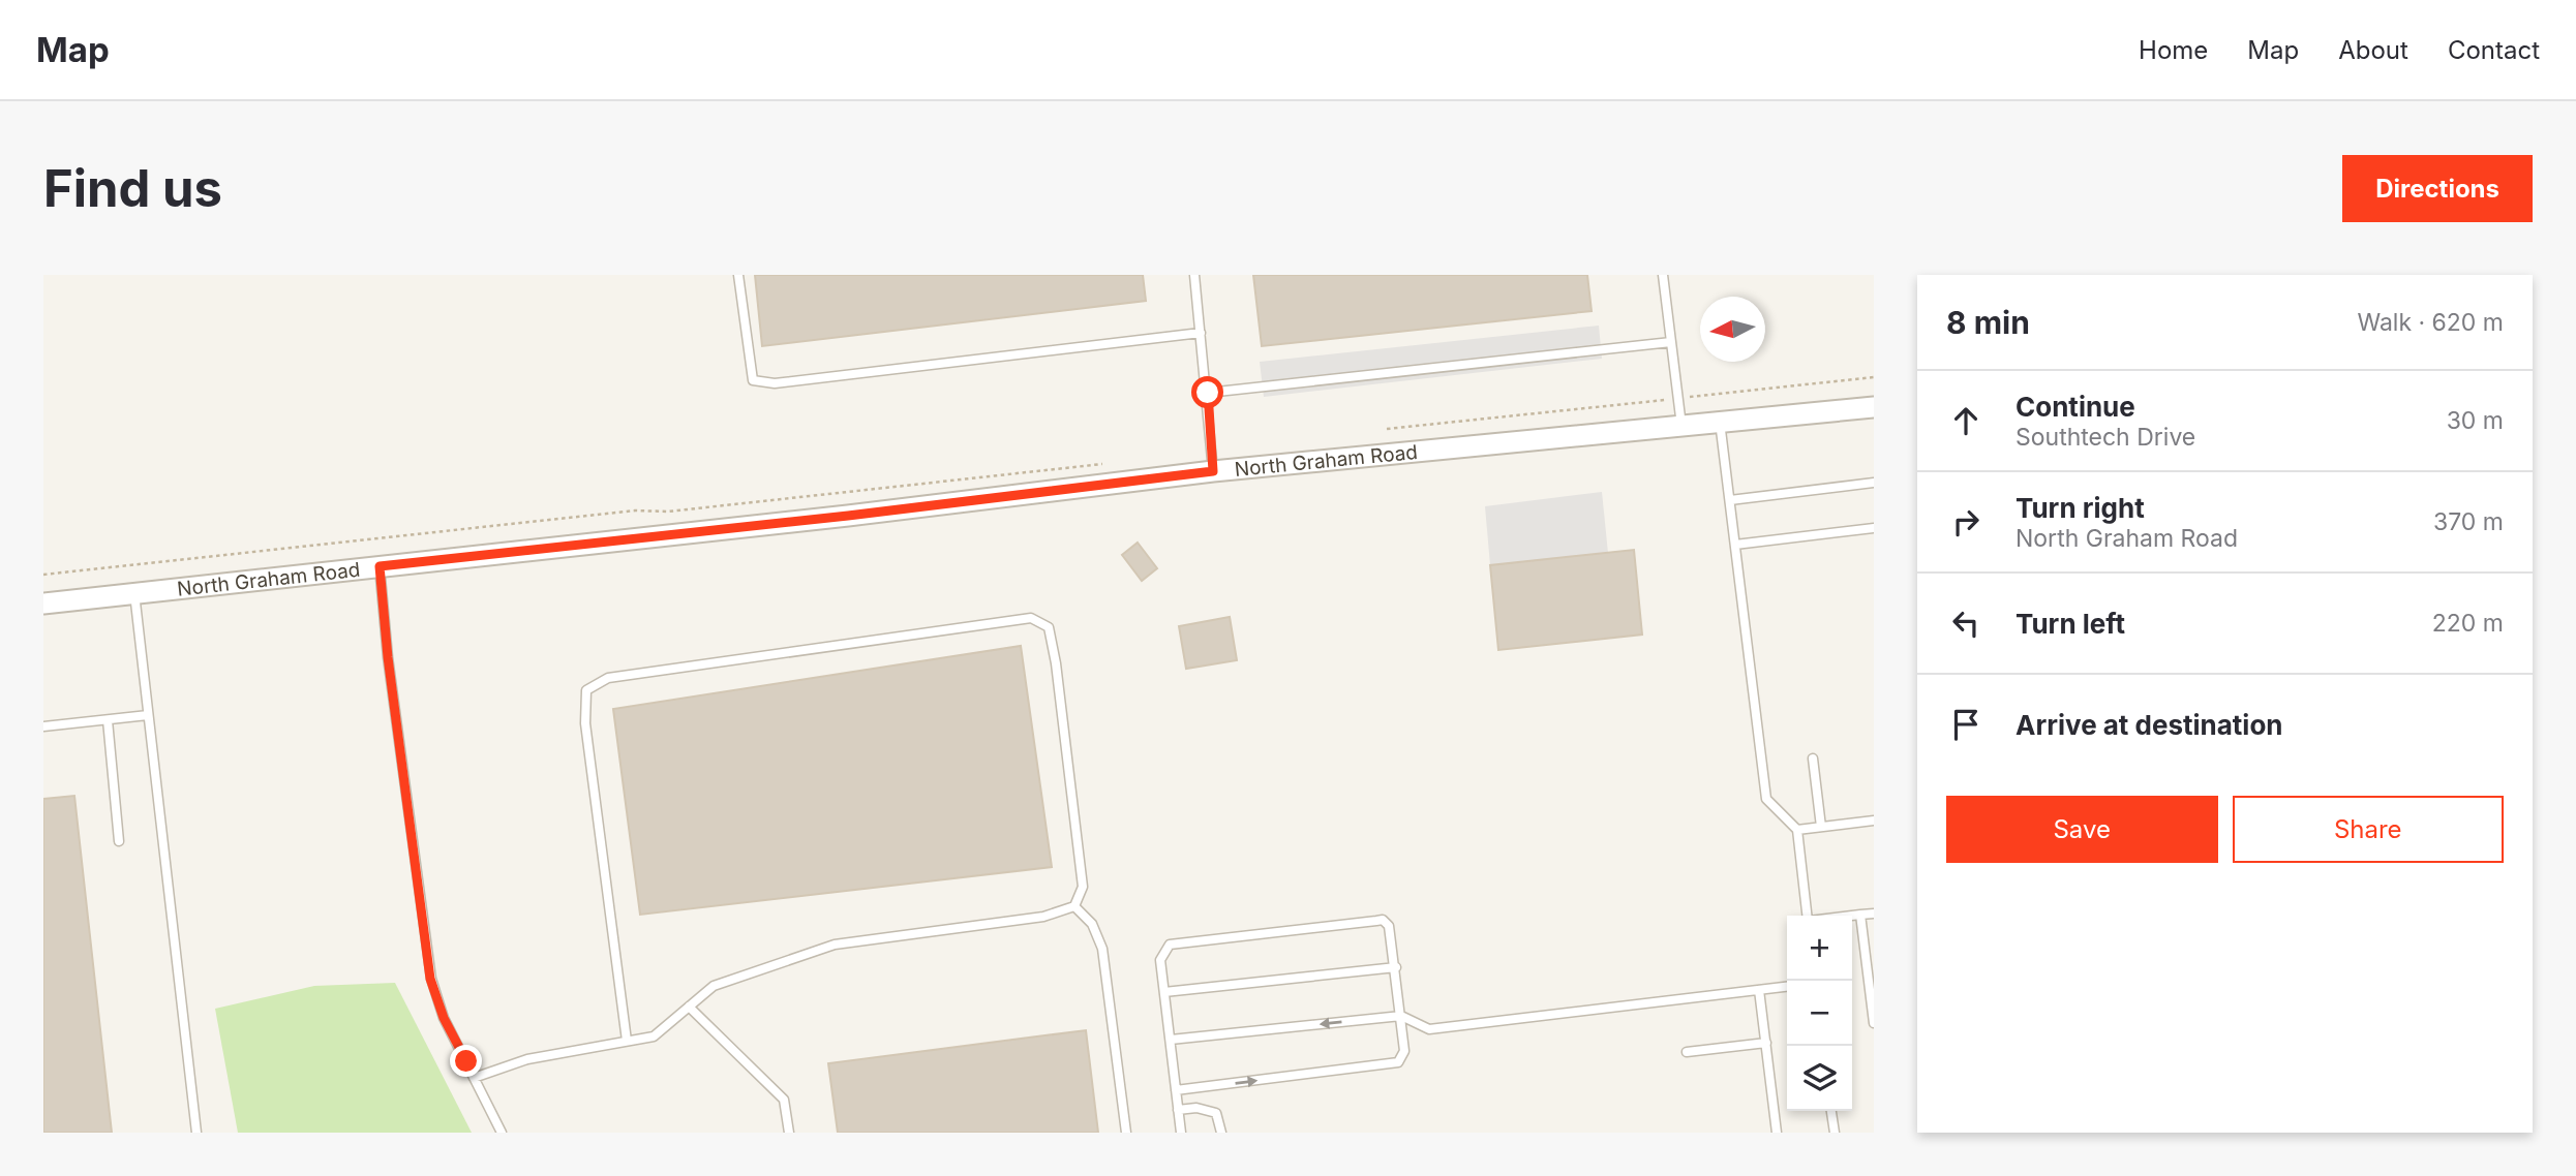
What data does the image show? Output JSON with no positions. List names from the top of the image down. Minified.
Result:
{"streets":{"street":["North Graham Road"]},"north":"left","page":{"header":"Map","nav":["Home","Map","About","Contact"],"buttons":["Directions",["Save","Share"]],"title":"Find us","heading":["8 min","Walk · 620 m"],"list":[["Continue","Southtech Drive","30 m"],["Turn right","North Graham Road","370 m"],["Turn left","220 m"],"Arrive at destination"],"map_buttons":["+","−"]}}
